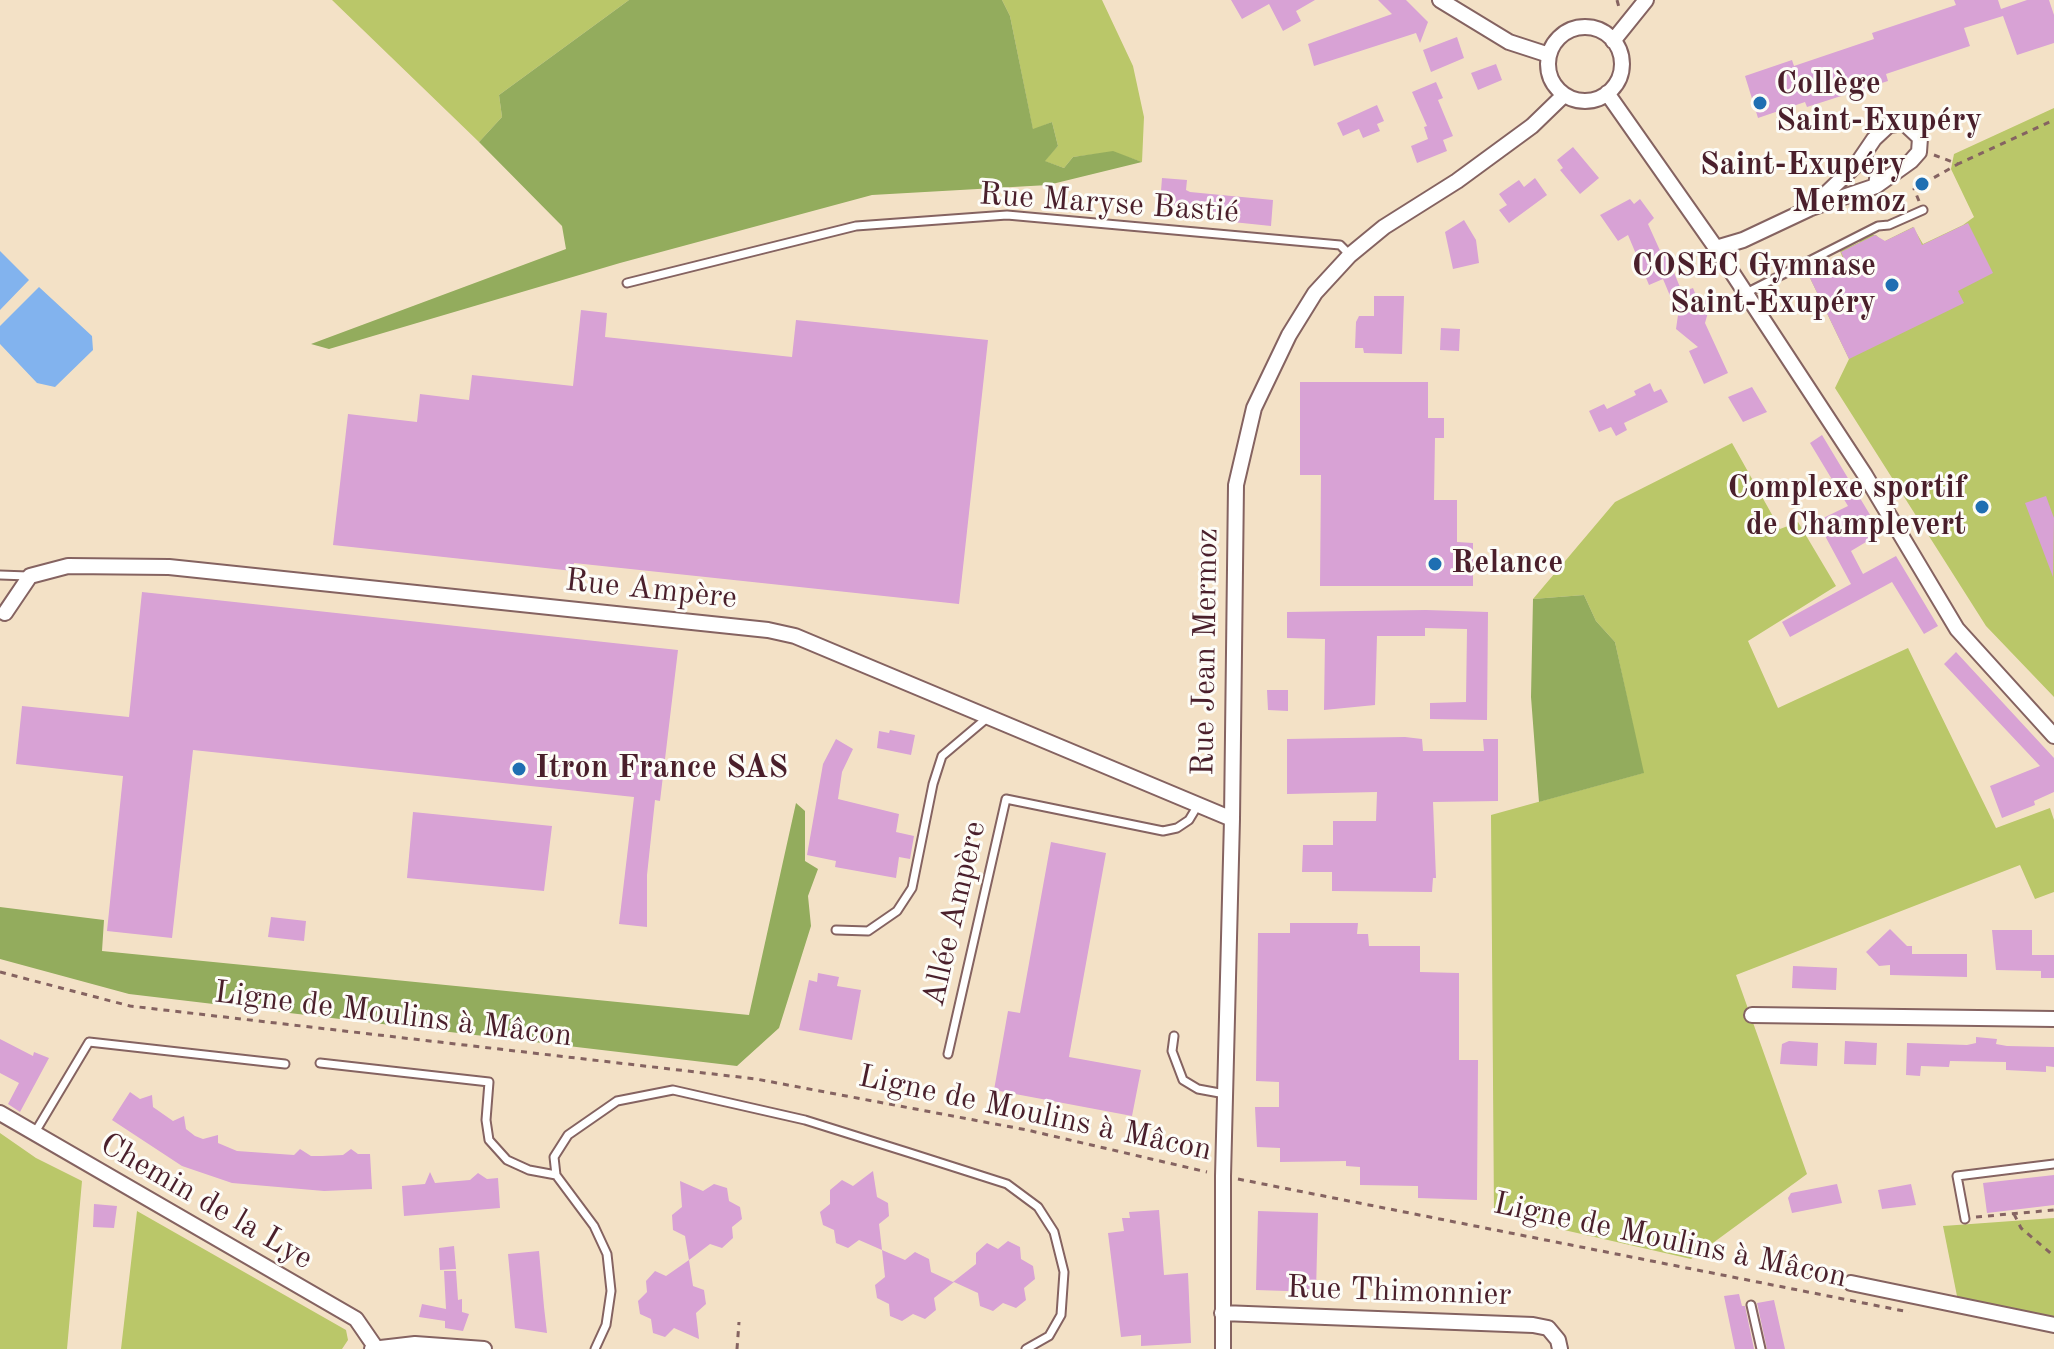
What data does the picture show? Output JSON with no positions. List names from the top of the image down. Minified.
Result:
{"streets":{"street":["Rue Ampère","Rue Jean Mermoz","Chemin de la Lye","Rue Thimonnier"],"lane":["Rue Maryse Bastié","Allée Ampère"],"path":["Ligne de Moulins à Mâcon"]},"crossings":[["Rue Maryse Bastié","Rue Jean Mermoz"],["Rue Ampère","Rue Jean Mermoz"],["Rue Ampère","Allée Ampère"],["Rue Jean Mermoz","Ligne de Moulins à Mâcon"],["Rue Jean Mermoz","Rue Thimonnier"]],"places":["Collège Saint-Exupéry","Saint-Exupéry Mermoz","COSEC Gymnase Saint-Exupéry","Complexe sportif de Champlevert","Relance","Itron France SAS"]}
